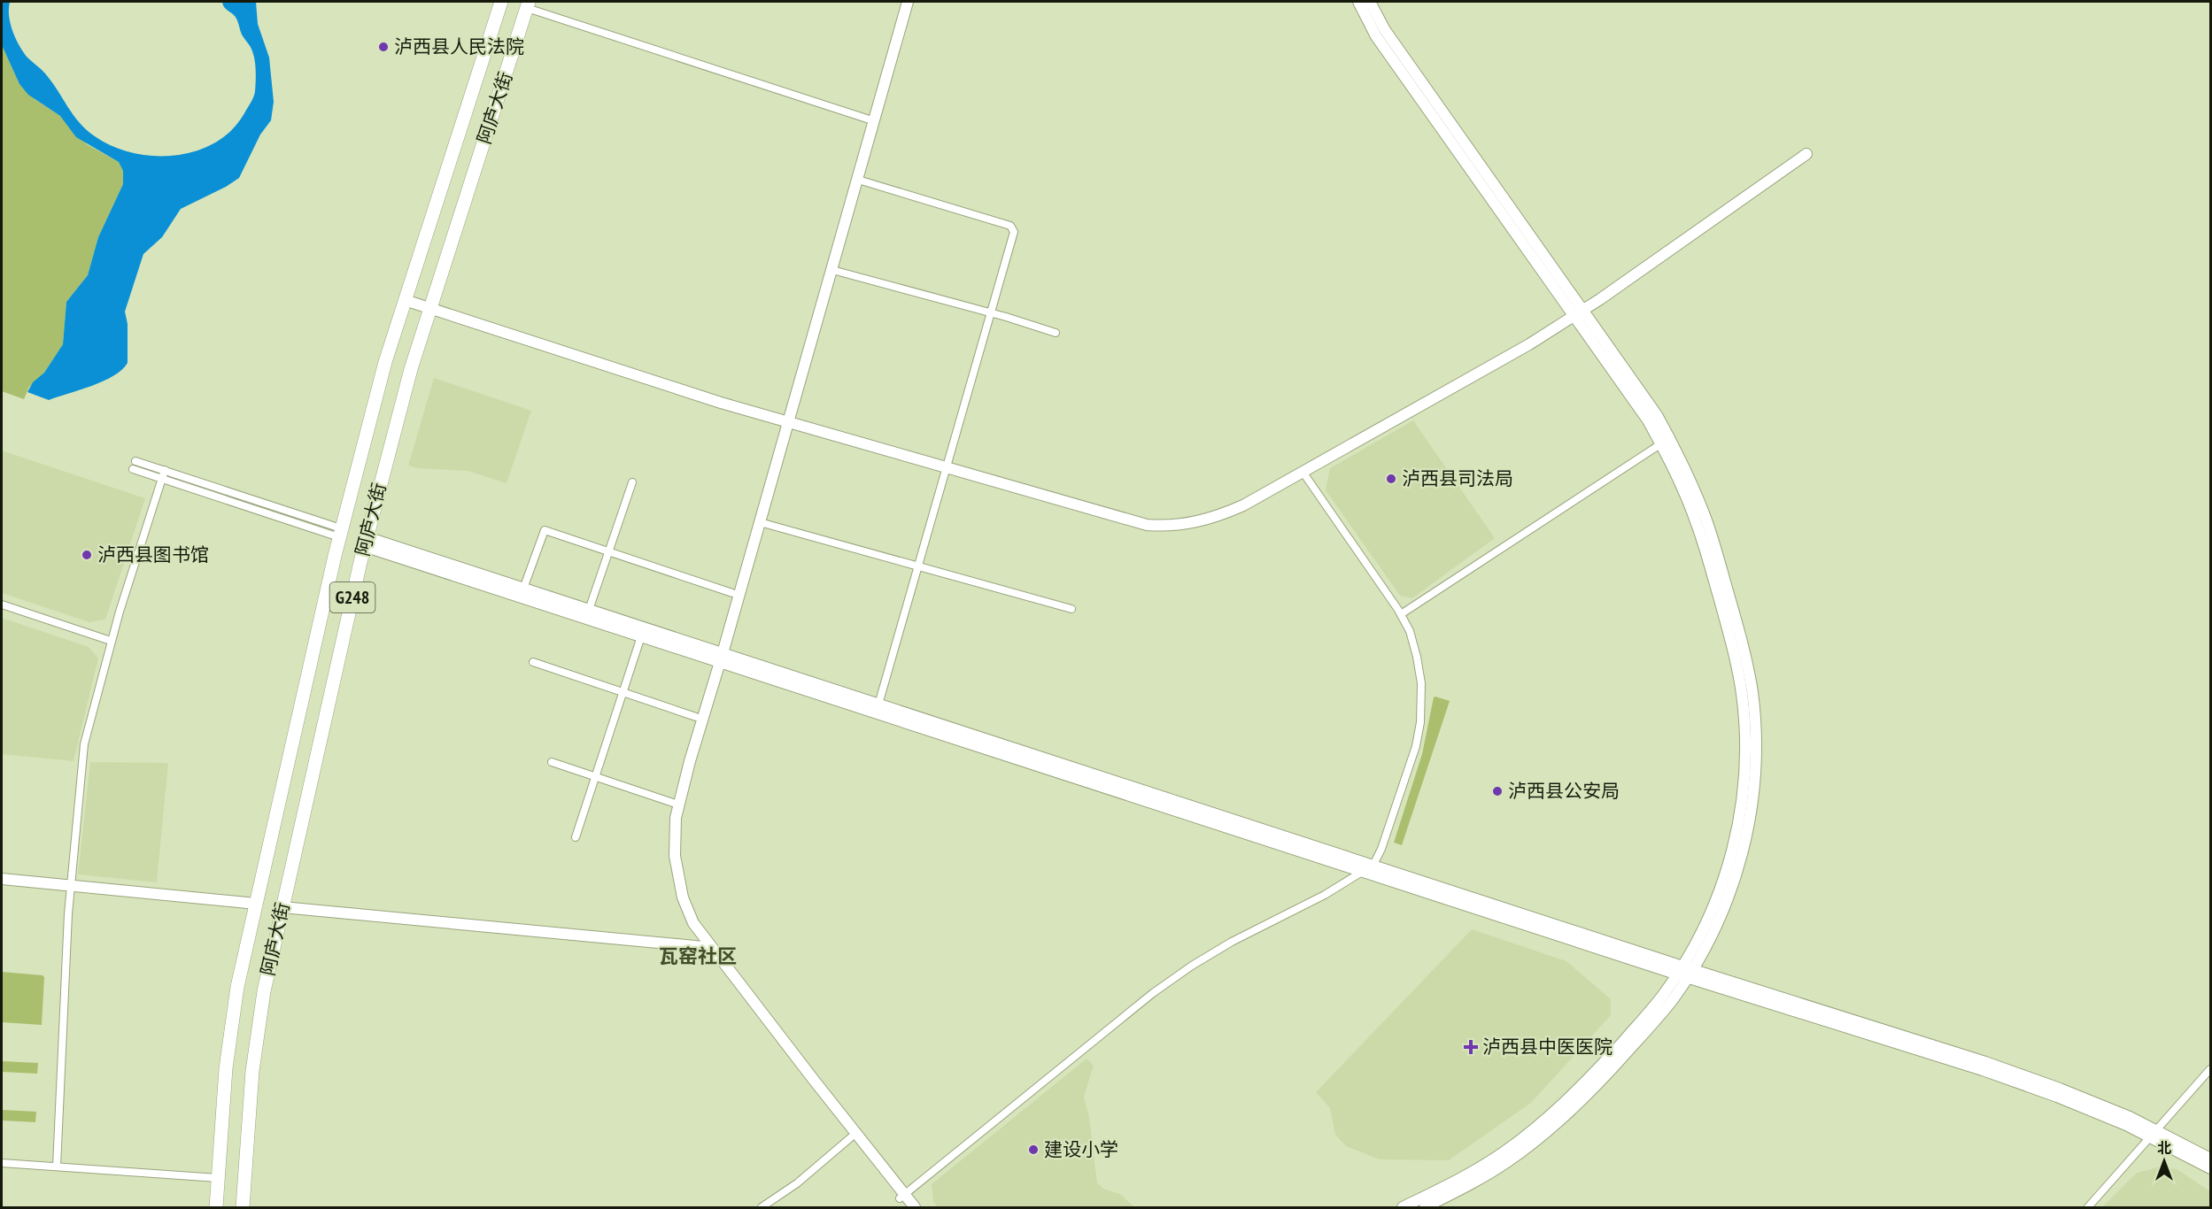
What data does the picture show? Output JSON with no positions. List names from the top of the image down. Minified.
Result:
{"streets":{"highway":["阿庐大街","G248"]},"crossings":[["阿庐大街","G248"]],"districts":["瓦窑社区"],"places":{"other":["泸西县人民法院","泸西县司法局","泸西县图书馆","泸西县公安局","建设小学"],"health":["泸西县中医医院"]},"north":"top"}
